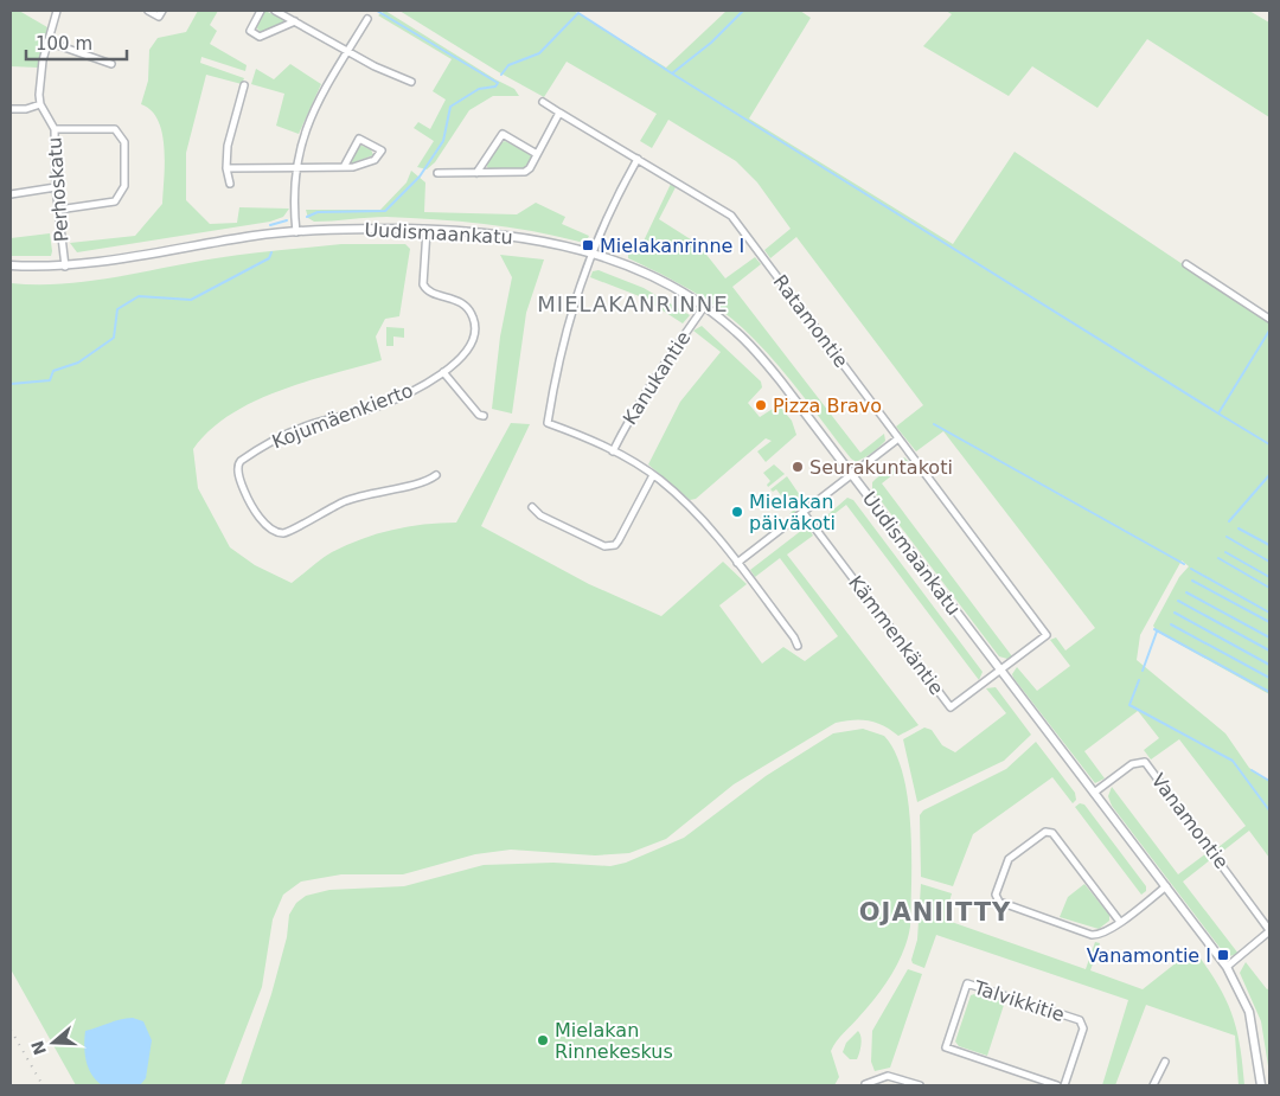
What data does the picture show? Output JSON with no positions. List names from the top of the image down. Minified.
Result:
{"streets":{"street":["Perhoskatu","Uudismaankatu","Ratamontie","Kanukantie","Kojumäenkierto","Kämmenkäntie","Vanamontie","Talvikkitie"]},"crossings":[["Perhoskatu","Uudismaankatu"],["Uudismaankatu","Ratamontie"],["Uudismaankatu","Kanukantie"],["Uudismaankatu","Kojumäenkierto"],["Uudismaankatu","Kämmenkäntie"],["Uudismaankatu","Vanamontie"],["Ratamontie","Kämmenkäntie"]],"districts":["MIELAKANRINNE","OJANIITTY"],"places":{"transit":["Mielakanrinne I","Vanamontie I"],"other":["Pizza Bravo","Seurakuntakoti","Mielakan päiväkoti","Mielakan Rinnekeskus"]},"scale_bar":"100 m","north":"left"}
